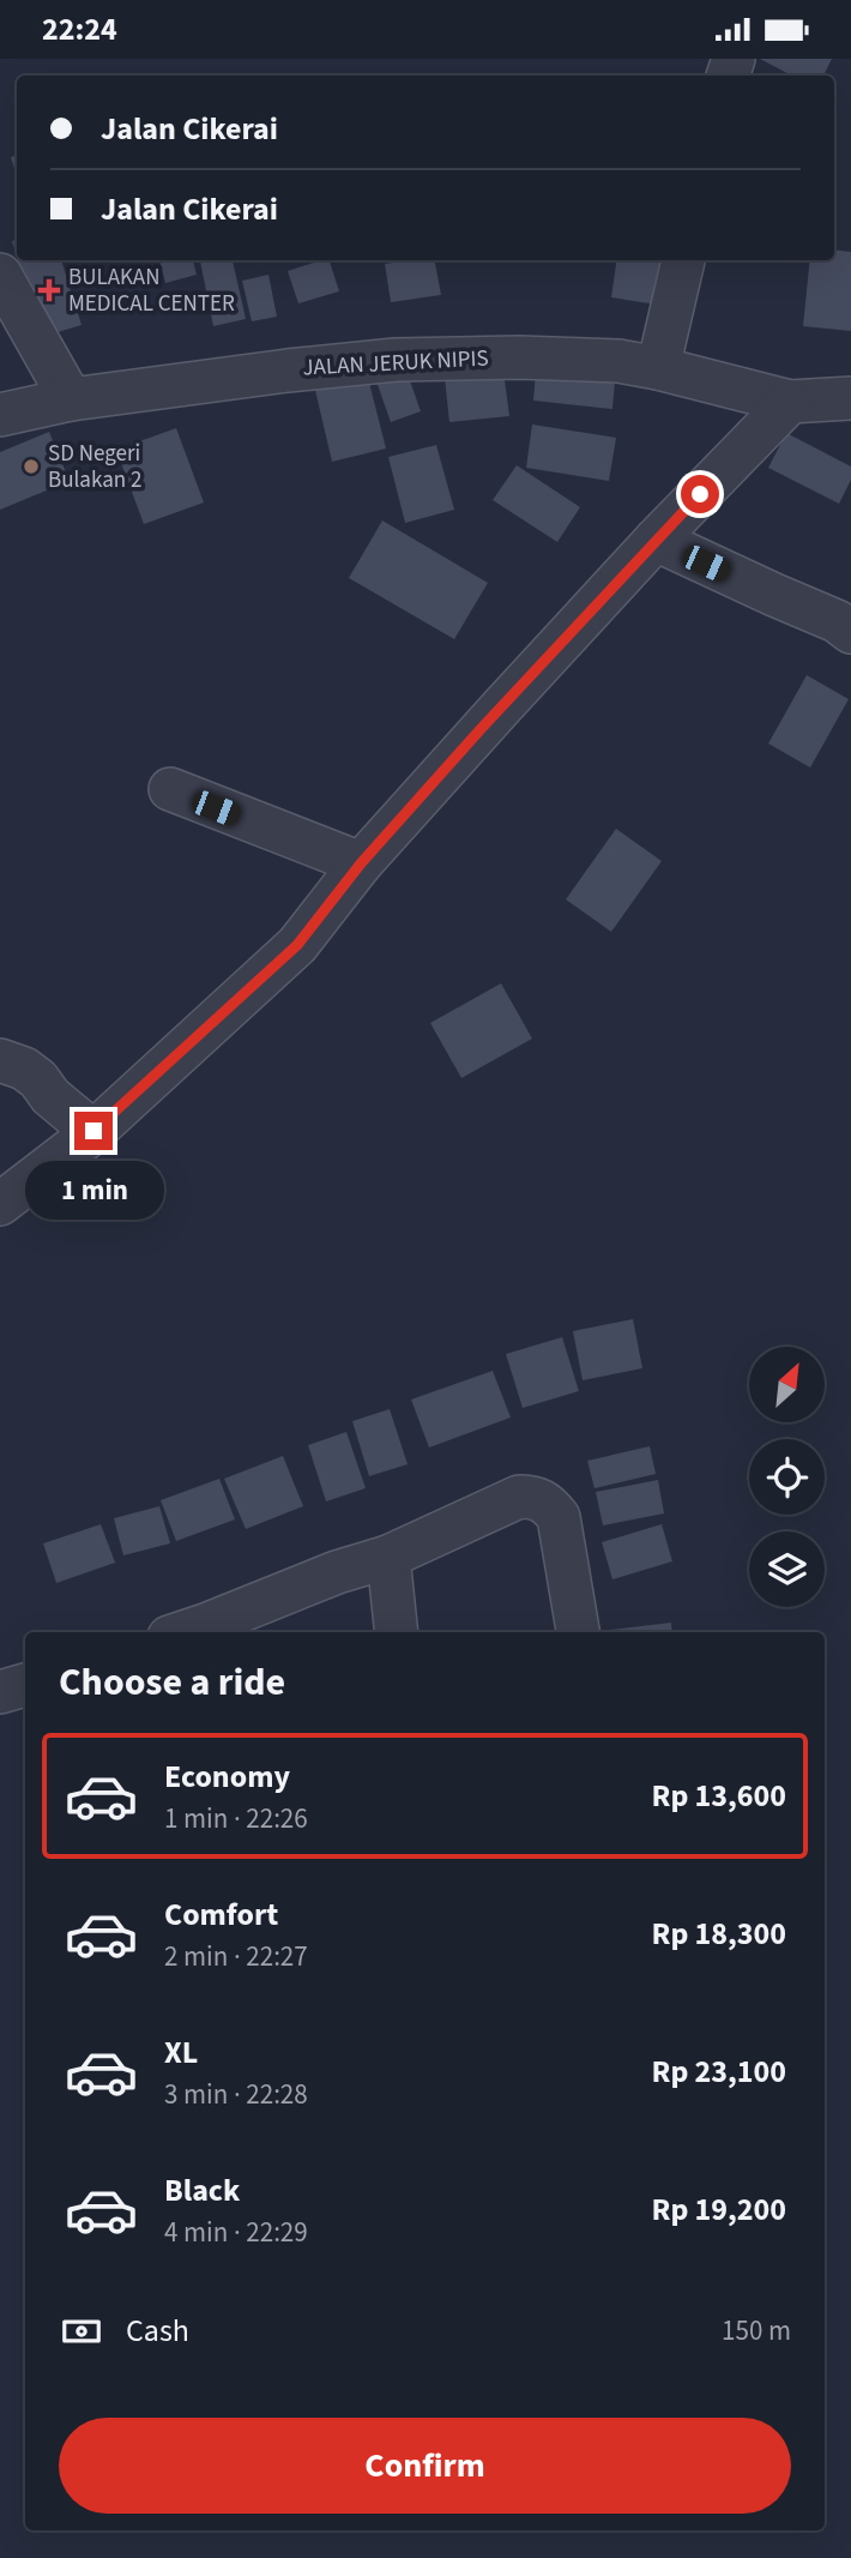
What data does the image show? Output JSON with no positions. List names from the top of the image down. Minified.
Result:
{"streets":{"street":["JALAN JERUK NIPIS"]},"places":{"health":["BULAKAN MEDICAL CENTER"],"other":["SD Negeri Bulakan 2"]},"north":"top right","page":{"status":"22:24","banner":["Jalan Cikerai","Jalan Cikerai"],"bubble":"1 min","heading":"Choose a ride","list":[{"name":"Economy","note":"1 min · 22:26","value":"Rp 13,600"},{"name":"Comfort","note":"2 min · 22:27","value":"Rp 18,300"},{"name":"XL","note":"3 min · 22:28","value":"Rp 23,100"},{"name":"Black","note":"4 min · 22:29","value":"Rp 19,200"}],"pay":["Cash","150 m"],"buttons":"Confirm"}}
